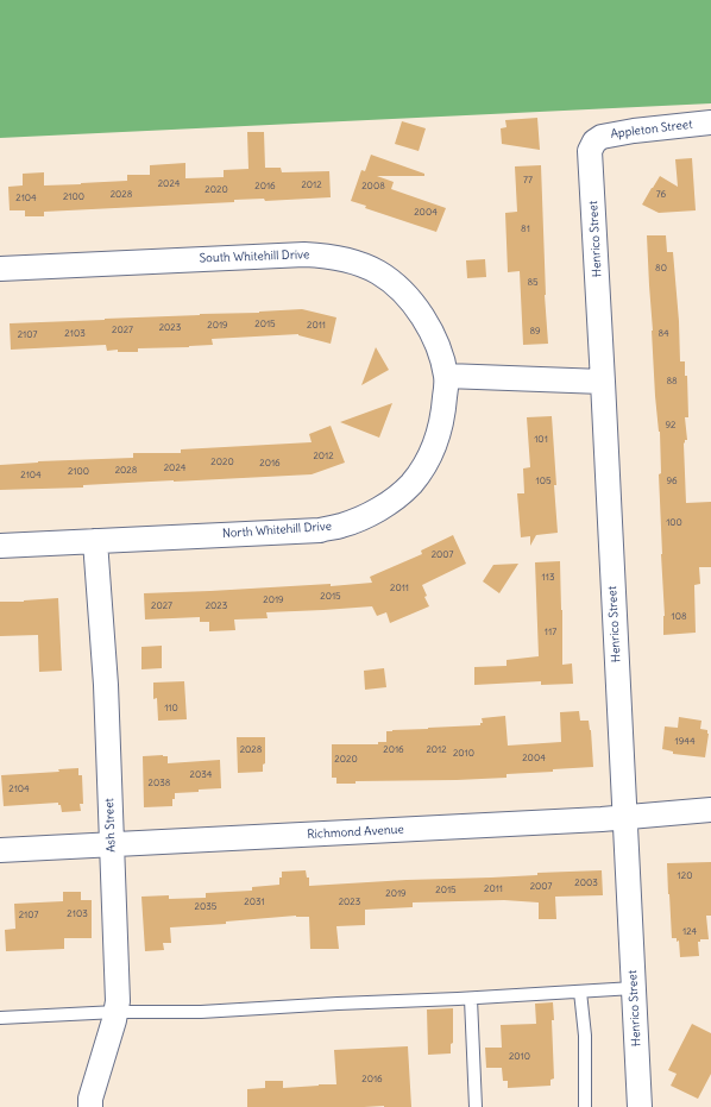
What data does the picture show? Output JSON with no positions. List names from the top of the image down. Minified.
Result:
{"streets":{"street":["Appleton Street","Henrico Street","South Whitehill Drive","North Whitehill Drive","Ash Street","Richmond Avenue"]},"crossings":[["Appleton Street","Henrico Street"],["Henrico Street","Richmond Avenue"],["South Whitehill Drive","North Whitehill Drive"],["North Whitehill Drive","Ash Street"],["Ash Street","Richmond Avenue"]],"house_numbers":["77","2024","2012","2016","2008","2020","2028","76","2100","2104","2004","81","80","85","2015","2019","2011","2023","2027","89","2103","84","2107","88","92","101","2012","2020","2016","2024","2028","2100","2104","105","96","100","2007","113","2011","2015","2019","2027","2023","108","117","110","1944","2028","2016","2012","2010","2004","2020","2034","2038","2104","120","2003","2007","2011","2015","2019","2031","2023","2035","2103","2107","124","2010","2016"]}
